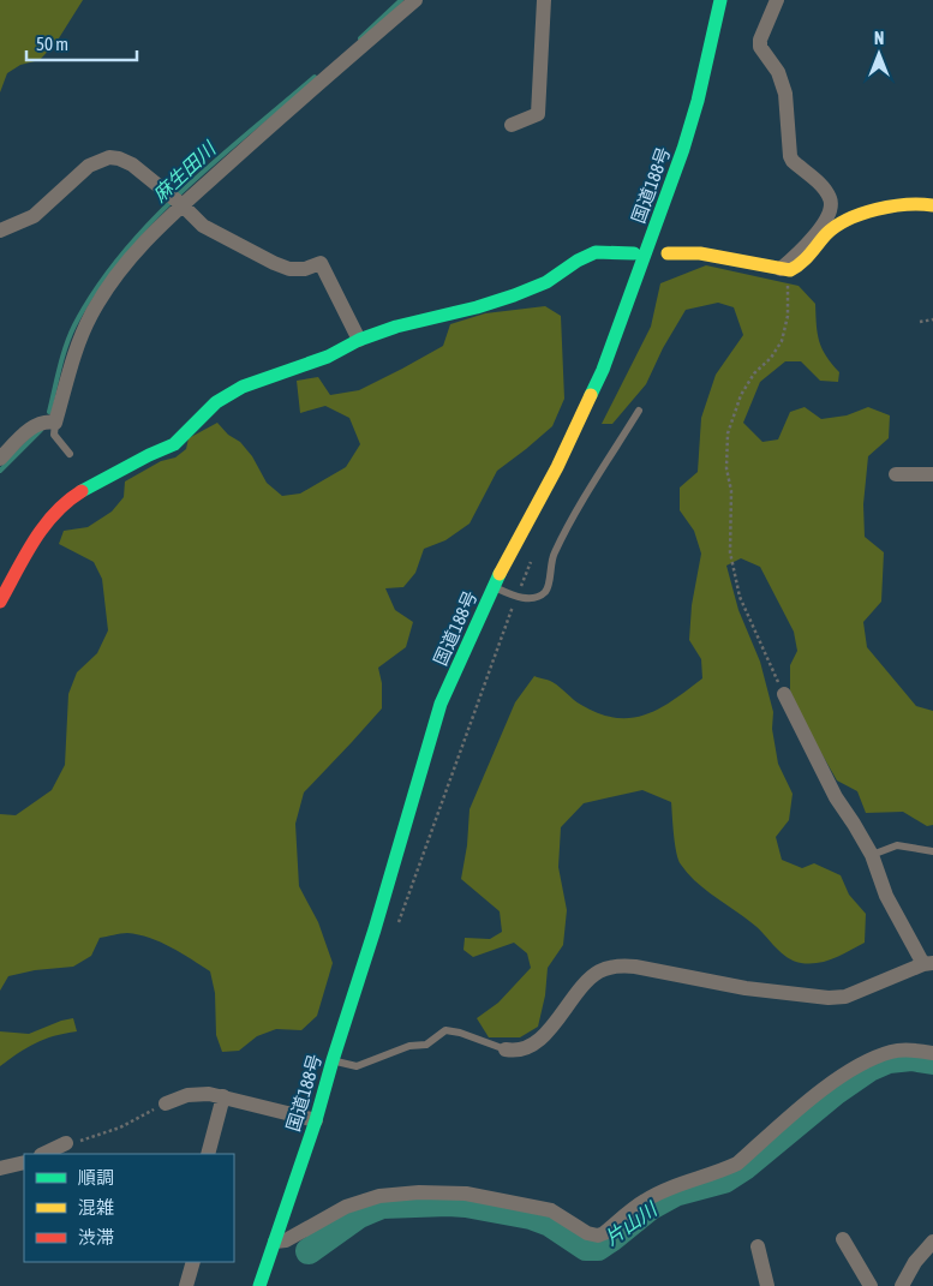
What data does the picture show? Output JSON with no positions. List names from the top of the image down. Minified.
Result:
{"streets":{"main road":["国道188号"]},"water":["麻生田川","片山川"],"legend":["順調","混雑","渋滞"],"scale_bar":"50 m","north":"top"}
